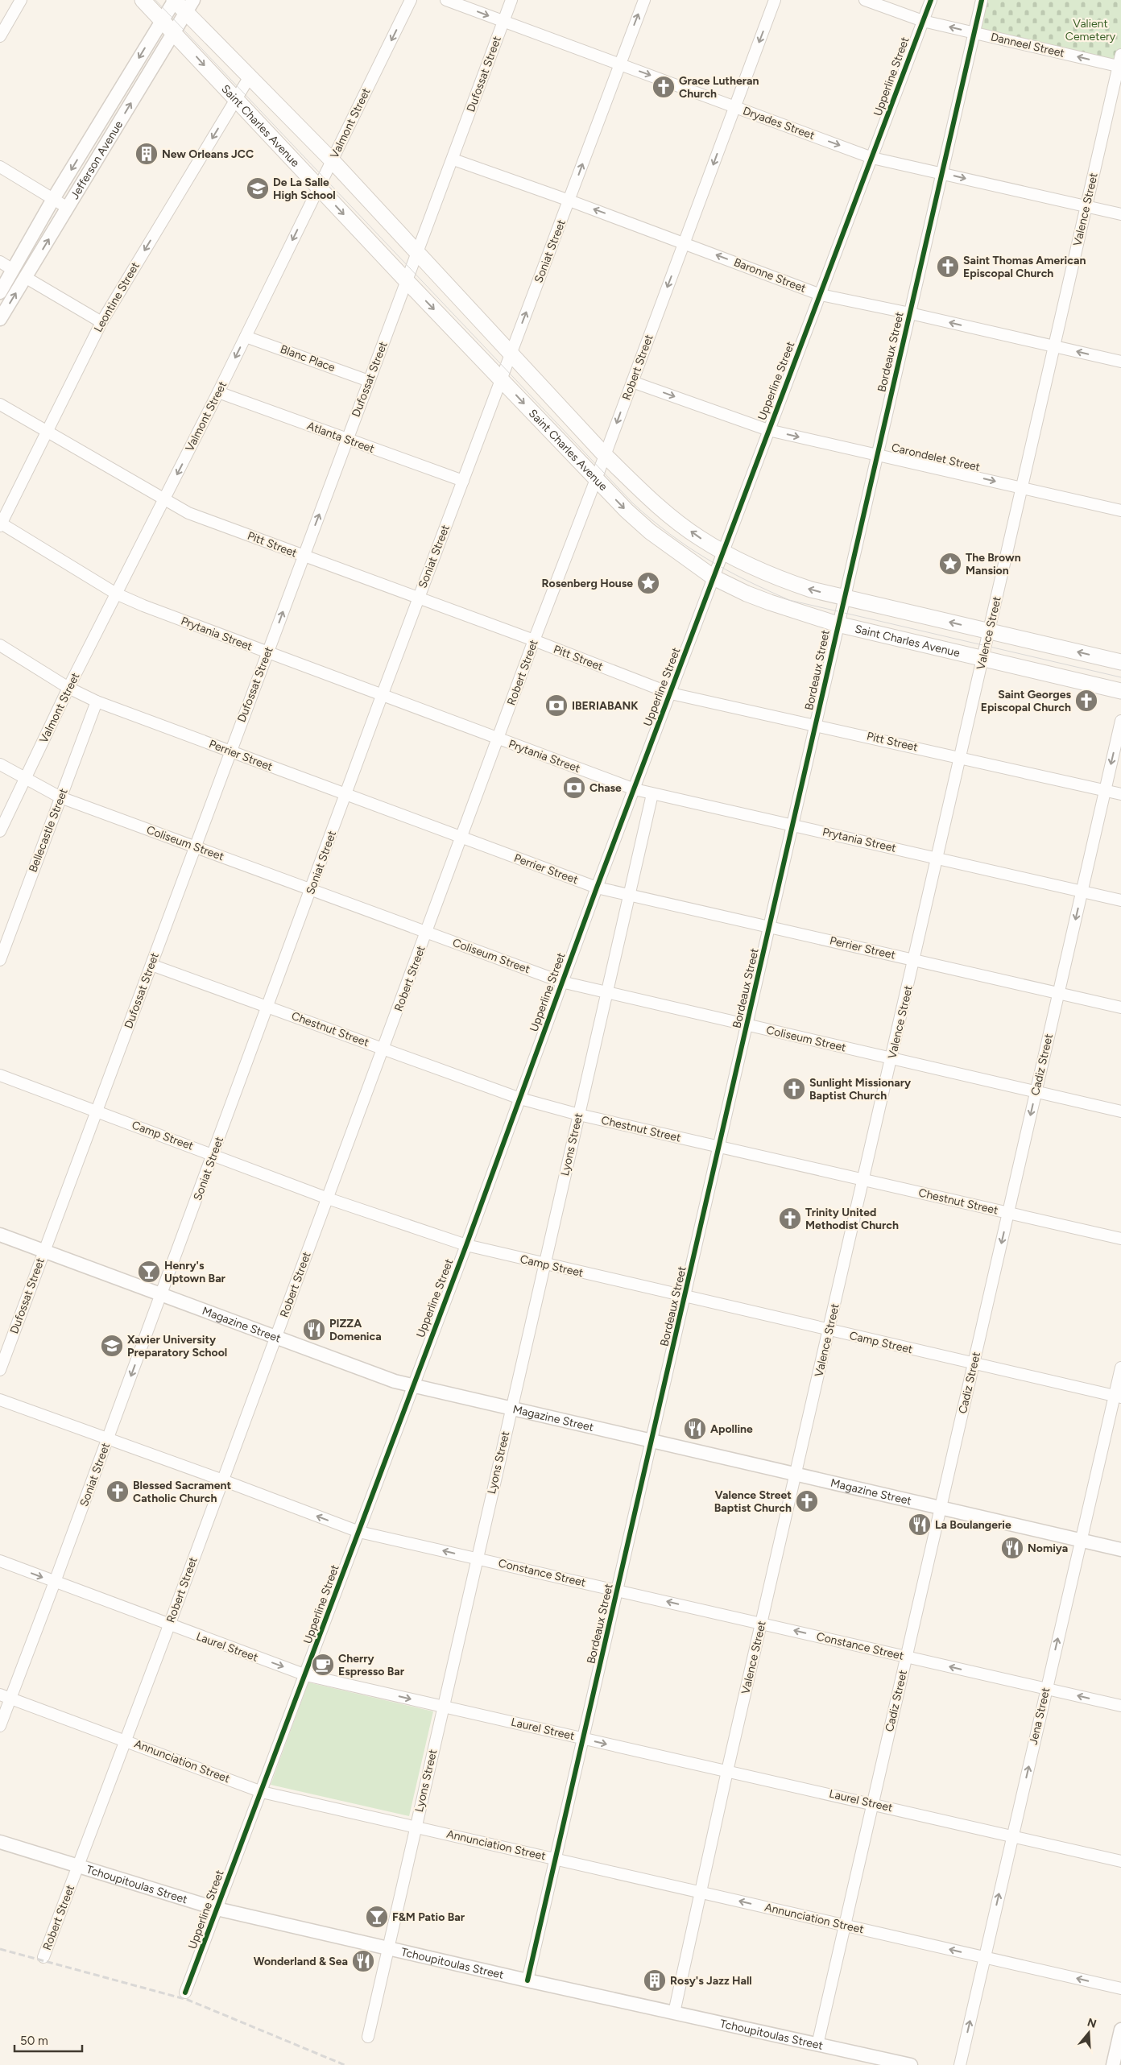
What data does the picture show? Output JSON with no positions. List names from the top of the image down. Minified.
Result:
{"streets":{"main road":["Saint Charles Avenue"],"street":["Danneel Street","Dufossat Street","Upperline Street","Valmont Street","Dryades Street","Jefferson Avenue","Valence Street","Soniat Street","Baronne Street","Leontine Street","Bordeaux Street","Blanc Place","Robert Street","Atlanta Street","Carondelet Street","Pitt Street","Prytania Street","Perrier Street","Bellecastle Street","Coliseum Street","Chestnut Street","Cadiz Street","Camp Street","Lyons Street","Magazine Street","Constance Street","Laurel Street","Jena Street","Annunciation Street","Tchoupitoulas Street"]},"crossings":[["Danneel Street","Upperline Street"],["Danneel Street","Valence Street"],["Danneel Street","Bordeaux Street"],["Dufossat Street","Dryades Street"],["Dufossat Street","Saint Charles Avenue"],["Dufossat Street","Baronne Street"],["Dufossat Street","Blanc Place"],["Dufossat Street","Atlanta Street"],["Dufossat Street","Pitt Street"],["Dufossat Street","Prytania Street"],["Dufossat Street","Perrier Street"],["Dufossat Street","Coliseum Street"],["Dufossat Street","Chestnut Street"],["Dufossat Street","Camp Street"],["Dufossat Street","Magazine Street"],["Upperline Street","Dryades Street"],["Upperline Street","Saint Charles Avenue"],["Upperline Street","Baronne Street"],["Upperline Street","Carondelet Street"],["Upperline Street","Pitt Street"],["Upperline Street","Prytania Street"],["Upperline Street","Perrier Street"],["Upperline Street","Coliseum Street"],["Upperline Street","Chestnut Street"],["Upperline Street","Camp Street"],["Upperline Street","Magazine Street"],["Upperline Street","Constance Street"],["Upperline Street","Laurel Street"],["Upperline Street","Annunciation Street"],["Upperline Street","Tchoupitoulas Street"],["Valmont Street","Saint Charles Avenue"],["Valmont Street","Blanc Place"],["Valmont Street","Atlanta Street"],["Valmont Street","Pitt Street"],["Valmont Street","Prytania Street"],["Valmont Street","Perrier Street"],["Valmont Street","Coliseum Street"],["Dryades Street","Valence Street"],["Dryades Street","Soniat Street"],["Dryades Street","Bordeaux Street"],["Dryades Street","Robert Street"],["Saint Charles Avenue","Jefferson Avenue"],["Saint Charles Avenue","Valence Street"],["Saint Charles Avenue","Soniat Street"],["Saint Charles Avenue","Leontine Street"],["Saint Charles Avenue","Bordeaux Street"],["Saint Charles Avenue","Robert Street"],["Valence Street","Baronne Street"],["Valence Street","Carondelet Street"],["Valence Street","Pitt Street"],["Valence Street","Prytania Street"],["Valence Street","Perrier Street"],["Valence Street","Coliseum Street"],["Valence Street","Chestnut Street"],["Valence Street","Camp Street"],["Valence Street","Magazine Street"],["Valence Street","Constance Street"],["Valence Street","Laurel Street"],["Valence Street","Annunciation Street"],["Valence Street","Tchoupitoulas Street"],["Soniat Street","Baronne Street"],["Soniat Street","Atlanta Street"],["Soniat Street","Pitt Street"],["Soniat Street","Prytania Street"],["Soniat Street","Perrier Street"],["Soniat Street","Coliseum Street"],["Soniat Street","Chestnut Street"],["Soniat Street","Camp Street"],["Soniat Street","Magazine Street"],["Soniat Street","Constance Street"],["Soniat Street","Laurel Street"],["Soniat Street","Annunciation Street"],["Baronne Street","Bordeaux Street"],["Baronne Street","Robert Street"],["Leontine Street","Pitt Street"],["Leontine Street","Prytania Street"],["Bordeaux Street","Carondelet Street"],["Bordeaux Street","Pitt Street"],["Bordeaux Street","Prytania Street"],["Bordeaux Street","Perrier Street"],["Bordeaux Street","Coliseum Street"],["Bordeaux Street","Chestnut Street"],["Bordeaux Street","Camp Street"],["Bordeaux Street","Magazine Street"],["Bordeaux Street","Constance Street"],["Bordeaux Street","Laurel Street"],["Bordeaux Street","Annunciation Street"],["Bordeaux Street","Tchoupitoulas Street"],["Robert Street","Carondelet Street"],["Robert Street","Pitt Street"],["Robert Street","Prytania Street"],["Robert Street","Perrier Street"],["Robert Street","Coliseum Street"],["Robert Street","Chestnut Street"],["Robert Street","Camp Street"],["Robert Street","Magazine Street"],["Robert Street","Constance Street"],["Robert Street","Laurel Street"],["Robert Street","Annunciation Street"],["Robert Street","Tchoupitoulas Street"],["Pitt Street","Cadiz Street"],["Prytania Street","Cadiz Street"],["Prytania Street","Lyons Street"],["Perrier Street","Bellecastle Street"],["Perrier Street","Cadiz Street"],["Perrier Street","Lyons Street"],["Bellecastle Street","Coliseum Street"],["Coliseum Street","Cadiz Street"],["Coliseum Street","Lyons Street"],["Chestnut Street","Cadiz Street"],["Chestnut Street","Lyons Street"],["Cadiz Street","Camp Street"],["Cadiz Street","Magazine Street"],["Cadiz Street","Constance Street"],["Cadiz Street","Laurel Street"],["Cadiz Street","Annunciation Street"],["Cadiz Street","Tchoupitoulas Street"],["Camp Street","Lyons Street"],["Camp Street","Jena Street"],["Lyons Street","Magazine Street"],["Lyons Street","Constance Street"],["Lyons Street","Laurel Street"],["Lyons Street","Annunciation Street"],["Lyons Street","Tchoupitoulas Street"],["Magazine Street","Jena Street"],["Constance Street","Jena Street"],["Laurel Street","Jena Street"],["Jena Street","Annunciation Street"]],"one_way":["Danneel Street","Valmont Street","Dryades Street","Baronne Street","Leontine Street","Carondelet Street","Constance Street","Laurel Street","Jena Street","Annunciation Street"],"parks":["Valient Cemetery"],"places":{"church":["Grace Lutheran Church","Saint Thomas American Episcopal Church","Saint Georges Episcopal Church","Sunlight Missionary Baptist Church","Trinity United Methodist Church","Blessed Sacrament Catholic Church","Valence Street Baptist Church"],"building":["New Orleans JCC","Rosy's Jazz Hall"],"school or university":["De La Salle High School","Xavier University Preparatory School"],"place":["The Brown Mansion","Rosenberg House"],"bank":["IBERIABANK","Chase"],"bar":["Henry's Uptown Bar","F&M Patio Bar"],"restaurant":["PIZZA Domenica","Apolline","La Boulangerie","Nomiya","Wonderland & Sea"],"cafe":["Cherry Espresso Bar"]},"scale_bar":"50 m","north":"top"}
